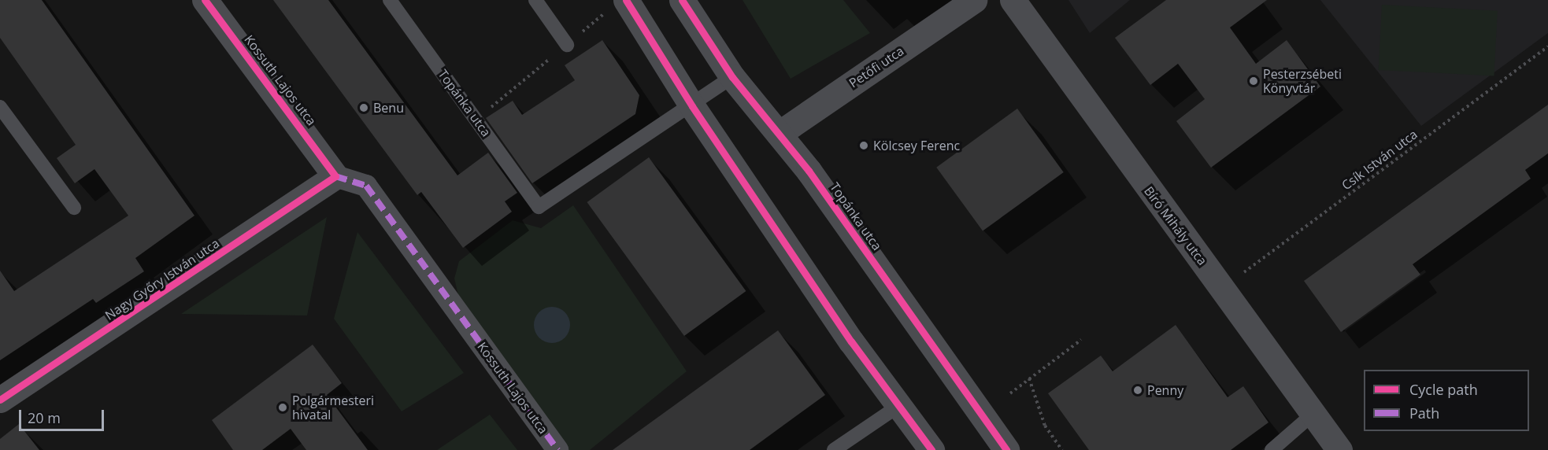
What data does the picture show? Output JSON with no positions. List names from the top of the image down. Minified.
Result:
{"streets":{"street":["Petőfi utca","Kossuth Lajos utca","Topánka utca","Bíró Mihály utca","Nagy Győry István utca"],"path":["Csík István utca"]},"crossings":[["Petőfi utca","Topánka utca"],["Kossuth Lajos utca","Nagy Győry István utca"],["Csík István utca","Bíró Mihály utca"]],"places":["Pesterzsébeti Könyvtár","Benu","Kölcsey Ferenc","Penny","Polgármesteri hivatal"],"legend":["Cycle path","Path"],"scale_bar":"20 m"}
